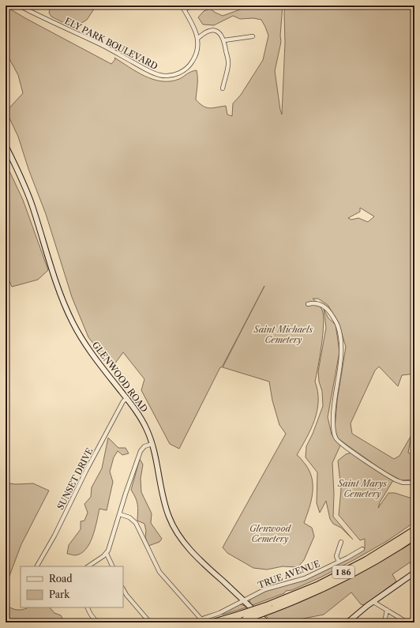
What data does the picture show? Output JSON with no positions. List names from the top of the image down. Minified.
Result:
{"streets":{"highway":["I 86"],"street":["ELY PARK BOULEVARD","GLENWOOD ROAD","SUNSET DRIVE","TRUE AVENUE"]},"crossings":[["GLENWOOD ROAD","SUNSET DRIVE"],["GLENWOOD ROAD","TRUE AVENUE"]],"parks":["Saint Michaels Cemetery","Saint Marys Cemetery","Glenwood Cemetery"],"legend":["Road","Park"]}
